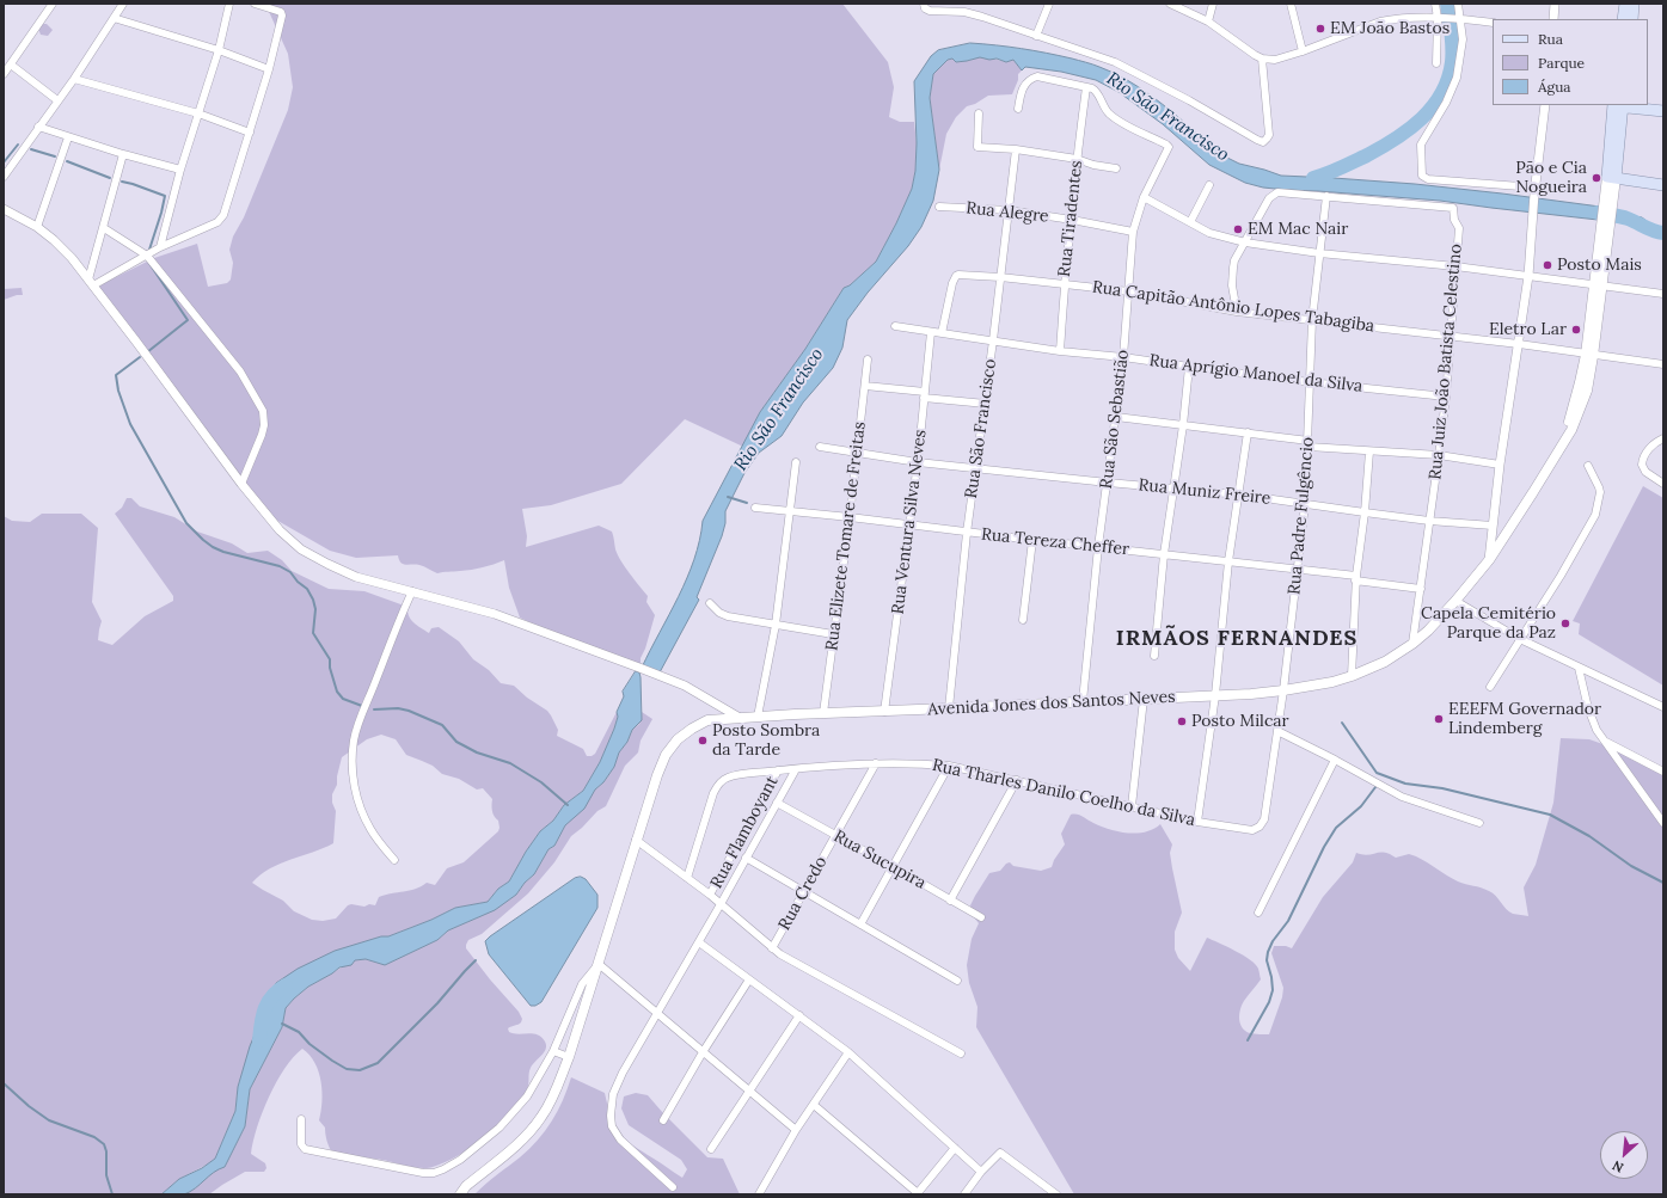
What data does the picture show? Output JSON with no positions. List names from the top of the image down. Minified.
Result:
{"streets":{"main road":["Avenida Jones dos Santos Neves"],"street":["Rua Alegre","Rua Tiradentes","Rua Capitão Antônio Lopes Tabagiba","Rua Juiz João Batista Celestino","Rua Aprígio Manoel da Silva","Rua São Sebastião","Rua São Francisco","Rua Muniz Freire","Rua Padre Fulgêncio","Rua Ventura Silva Neves","Rua Elizete Tomare de Freitas","Rua Tereza Cheffer","Rua Tharles Danilo Coelho da Silva","Rua Flamboyant","Rua Sucupira","Rua Credo"]},"crossings":[["Rua Alegre","Rua Tiradentes"],["Rua Alegre","Rua São Sebastião"],["Rua Alegre","Rua São Francisco"],["Rua Tiradentes","Rua Capitão Antônio Lopes Tabagiba"],["Rua Tiradentes","Rua Aprígio Manoel da Silva"],["Rua Tiradentes","Rua São Sebastião"],["Rua Capitão Antônio Lopes Tabagiba","Rua Juiz João Batista Celestino"],["Rua Capitão Antônio Lopes Tabagiba","Rua Aprígio Manoel da Silva"],["Rua Capitão Antônio Lopes Tabagiba","Rua São Sebastião"],["Rua Capitão Antônio Lopes Tabagiba","Rua São Francisco"],["Rua Capitão Antônio Lopes Tabagiba","Rua Padre Fulgêncio"],["Rua Capitão Antônio Lopes Tabagiba","Avenida Jones dos Santos Neves"],["Rua Juiz João Batista Celestino","Rua Aprígio Manoel da Silva"],["Rua Juiz João Batista Celestino","Rua Muniz Freire"],["Rua Juiz João Batista Celestino","Rua Padre Fulgêncio"],["Rua Juiz João Batista Celestino","Rua Tereza Cheffer"],["Rua Juiz João Batista Celestino","Avenida Jones dos Santos Neves"],["Rua Aprígio Manoel da Silva","Rua São Sebastião"],["Rua Aprígio Manoel da Silva","Rua São Francisco"],["Rua Aprígio Manoel da Silva","Rua Padre Fulgêncio"],["Rua Aprígio Manoel da Silva","Rua Ventura Silva Neves"],["Rua São Sebastião","Rua Muniz Freire"],["Rua São Sebastião","Rua Tereza Cheffer"],["Rua São Sebastião","Avenida Jones dos Santos Neves"],["Rua São Francisco","Rua Muniz Freire"],["Rua São Francisco","Rua Tereza Cheffer"],["Rua São Francisco","Avenida Jones dos Santos Neves"],["Rua Muniz Freire","Rua Padre Fulgêncio"],["Rua Muniz Freire","Rua Ventura Silva Neves"],["Rua Muniz Freire","Rua Elizete Tomare de Freitas"],["Rua Padre Fulgêncio","Rua Tereza Cheffer"],["Rua Padre Fulgêncio","Avenida Jones dos Santos Neves"],["Rua Padre Fulgêncio","Rua Tharles Danilo Coelho da Silva"],["Rua Ventura Silva Neves","Rua Tereza Cheffer"],["Rua Ventura Silva Neves","Avenida Jones dos Santos Neves"],["Rua Elizete Tomare de Freitas","Rua Tereza Cheffer"],["Rua Elizete Tomare de Freitas","Avenida Jones dos Santos Neves"],["Rua Tharles Danilo Coelho da Silva","Rua Flamboyant"],["Rua Tharles Danilo Coelho da Silva","Rua Credo"],["Rua Sucupira","Rua Credo"]],"districts":["IRMÃOS FERNANDES"],"water":["Rio São Francisco"],"places":["EM João Bastos","Pão e Cia Nogueira","EM Mac Nair","Posto Mais","Eletro Lar","Capela Cemitério Parque da Paz","EEEFM Governador Lindemberg","Posto Milcar","Posto Sombra da Tarde"],"legend":["Rua","Parque","Água"],"north":"bottom left"}
